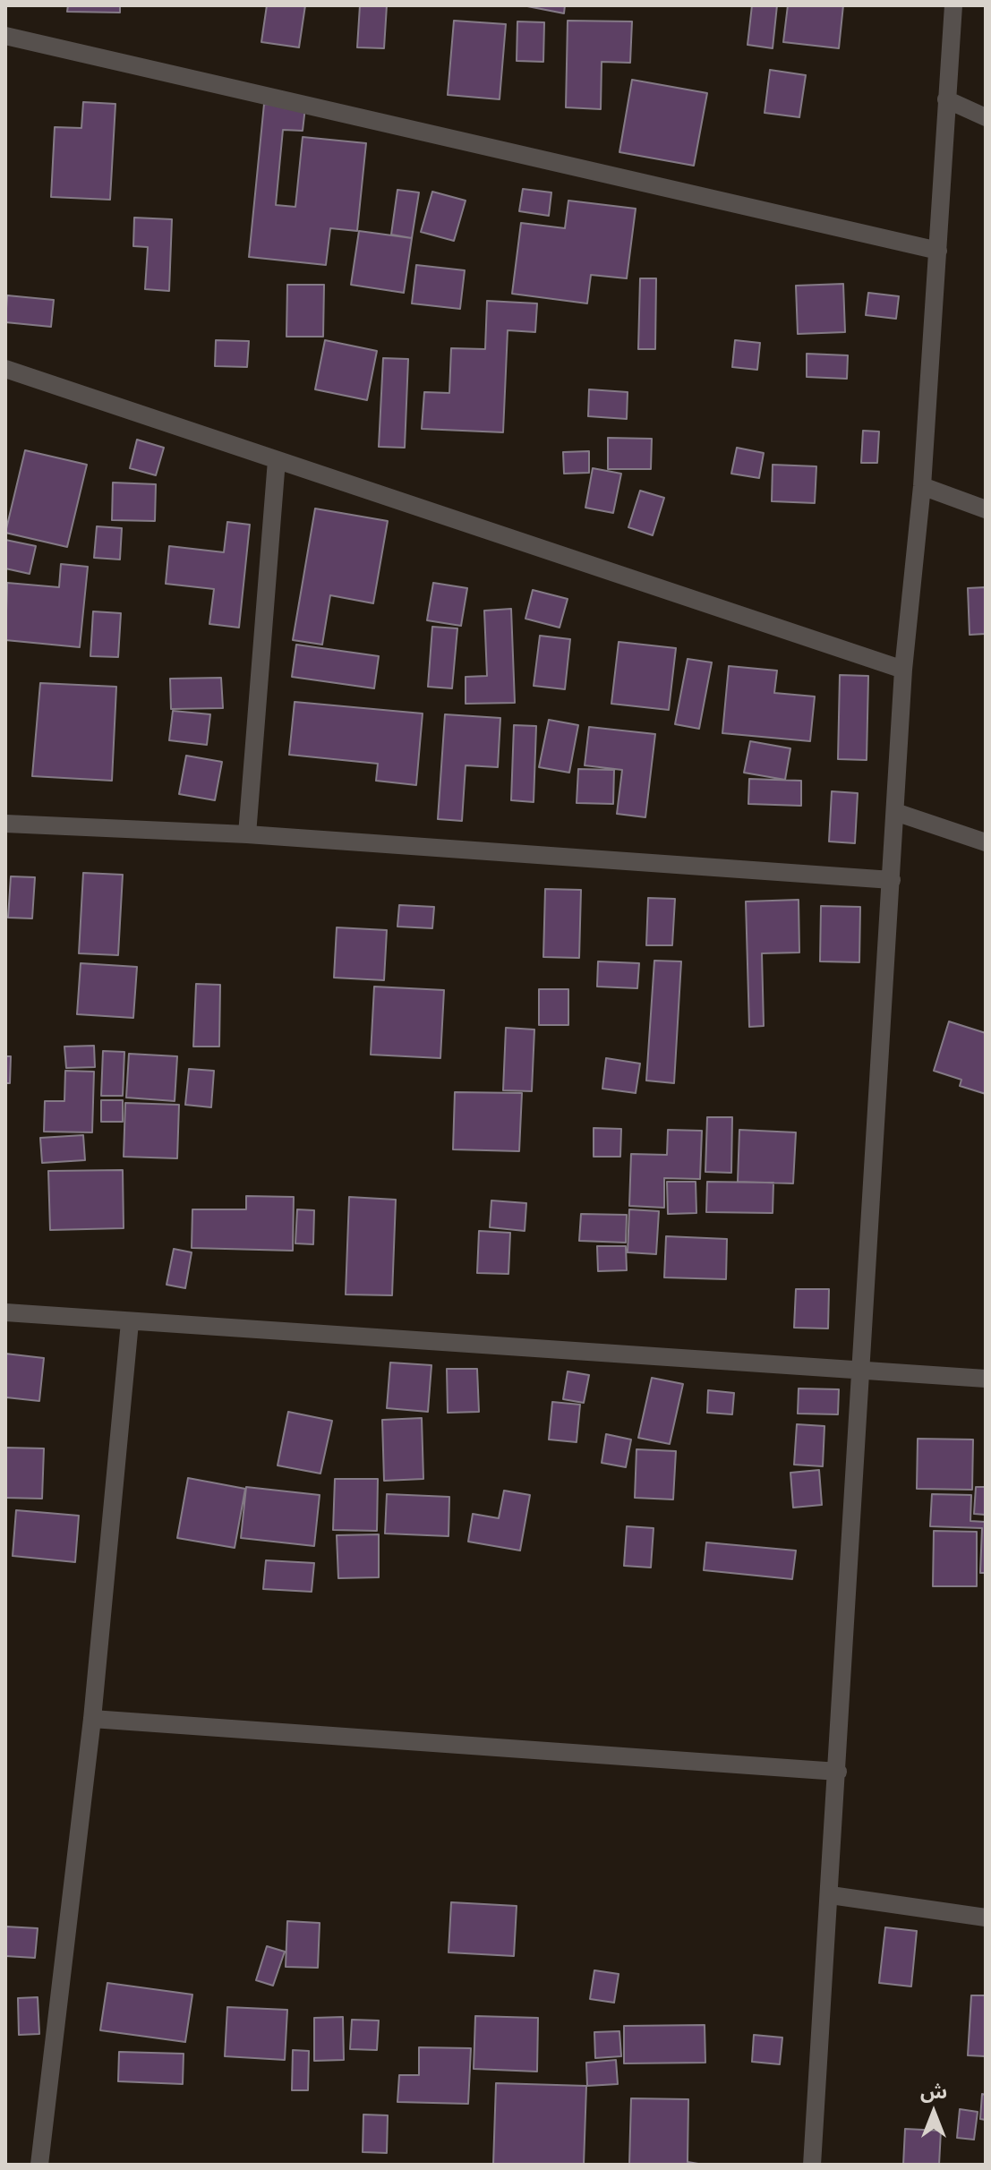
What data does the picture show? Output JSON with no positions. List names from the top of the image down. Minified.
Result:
{"north":"top"}
